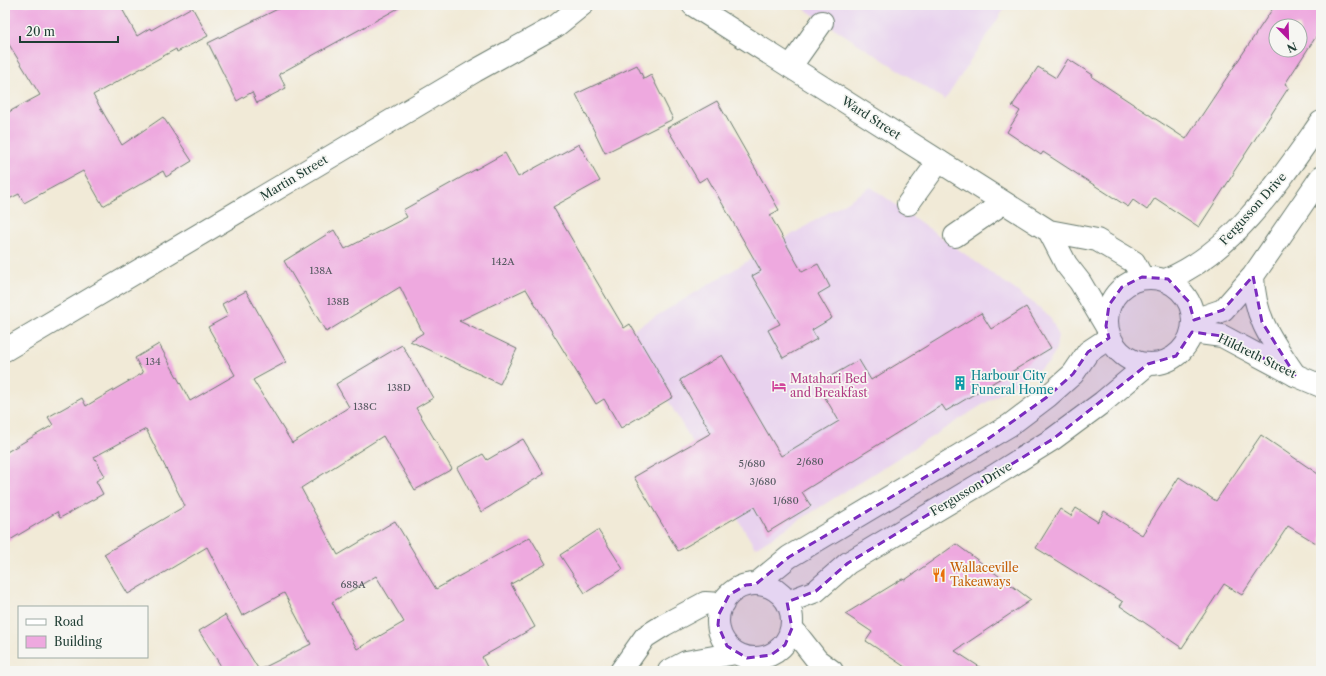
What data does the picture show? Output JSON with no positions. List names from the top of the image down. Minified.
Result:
{"streets":{"main road":["Ward Street","Martin Street","Fergusson Drive","Hildreth Street"]},"crossings":[["Ward Street","Fergusson Drive"],["Ward Street","Hildreth Street"],["Fergusson Drive","Hildreth Street"]],"places":{"building":["Harbour City Funeral Home"],"hotel":["Matahari Bed and Breakfast"],"restaurant":["Wallaceville Takeaways"]},"house_numbers":["142A","138A","138B","134","138D","138C","2/680","5/680","3/680","1/680","688A"],"legend":["Road","Building"],"scale_bar":"20 m","north":"bottom right"}
